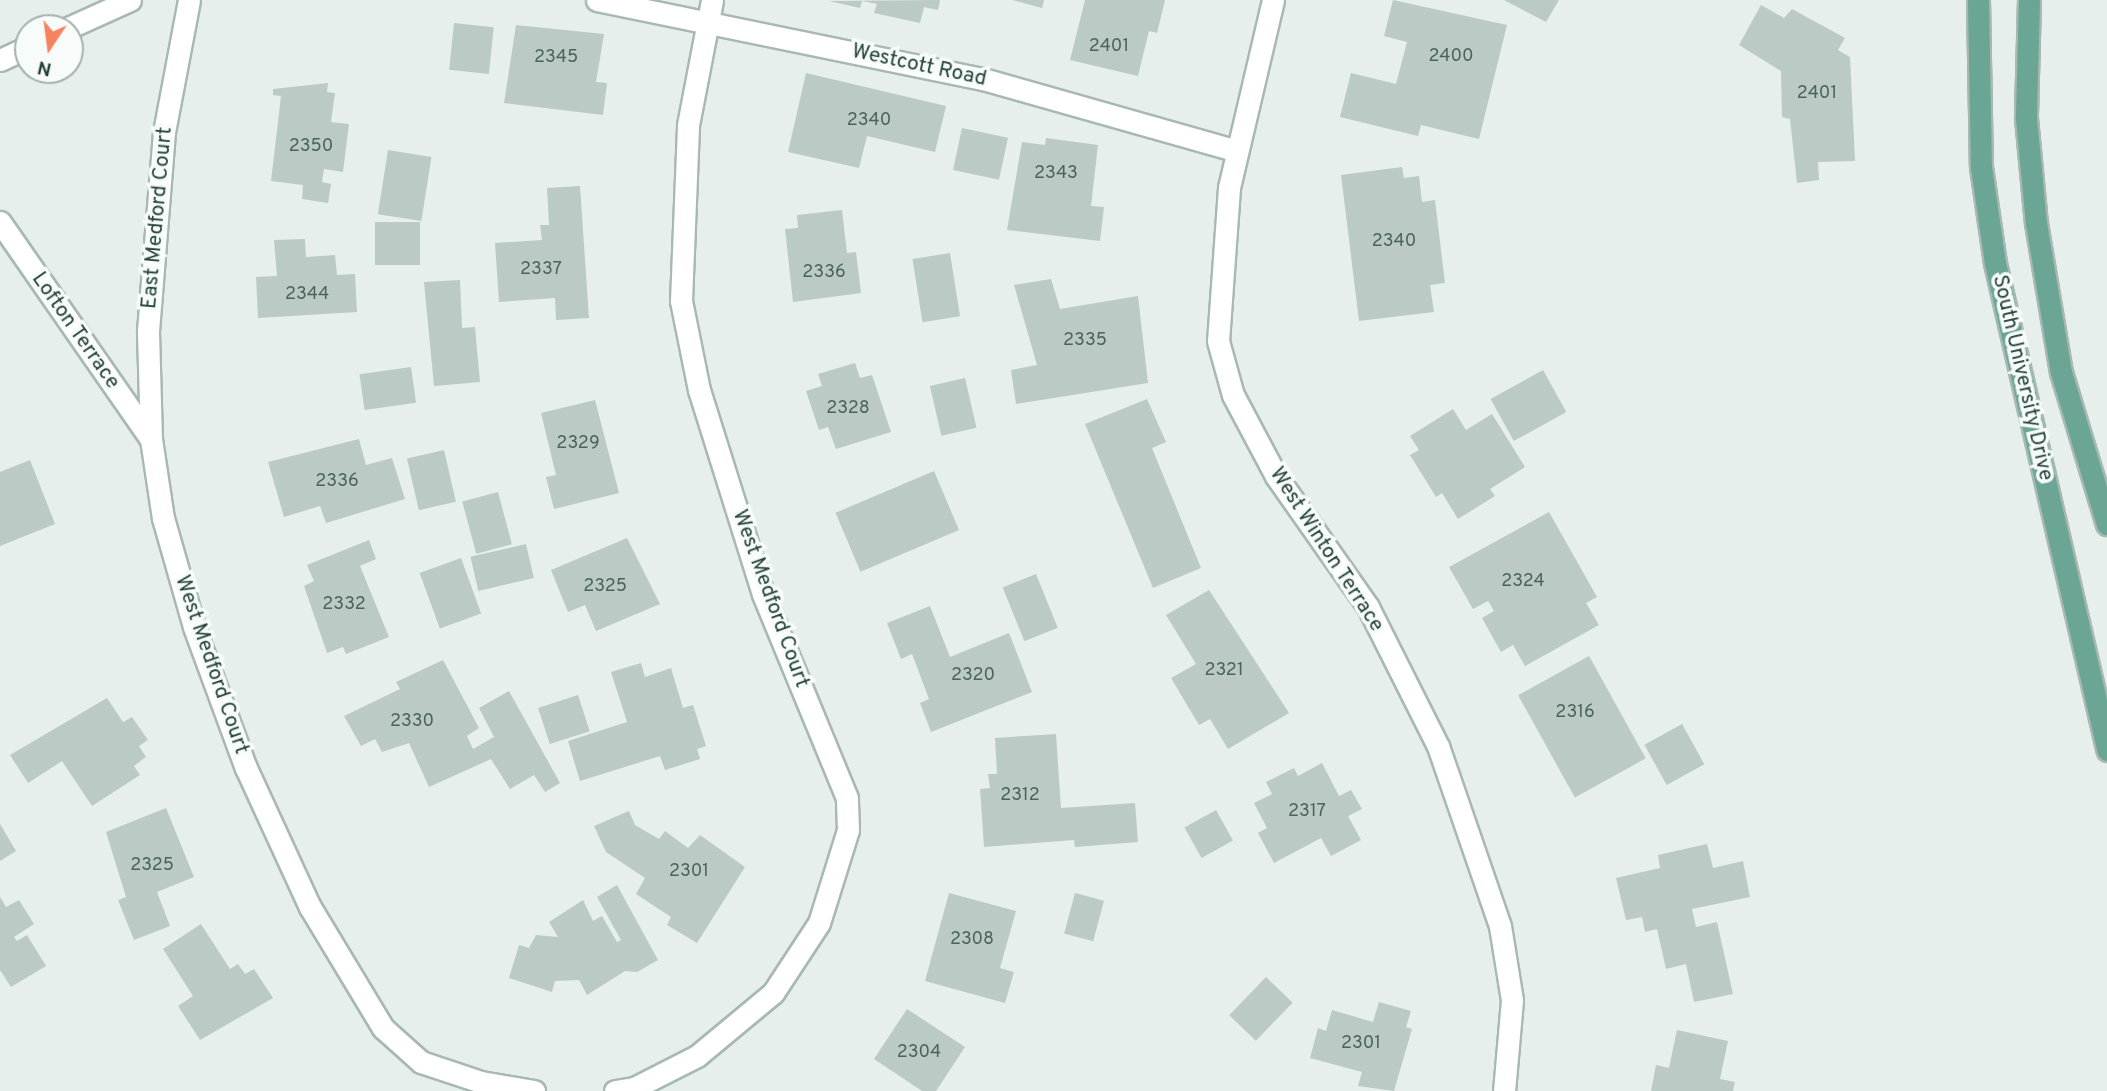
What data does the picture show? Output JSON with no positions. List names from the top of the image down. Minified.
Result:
{"streets":{"main road":["South University Drive"],"street":["Westcott Road","East Medford Court","Lofton Terrace","West Winton Terrace","West Medford Court"]},"crossings":[["Westcott Road","West Winton Terrace"],["Westcott Road","West Medford Court"],["East Medford Court","Lofton Terrace"],["East Medford Court","West Medford Court"],["Lofton Terrace","West Medford Court"]],"house_numbers":["2401","2400","2345","2401","2340","2350","2343","2340","2337","2336","2344","2335","2328","2329","2336","2324","2325","2332","2321","2320","2316","2330","2312","2317","2325","2301","2308","2301","2304"],"north":"bottom"}
